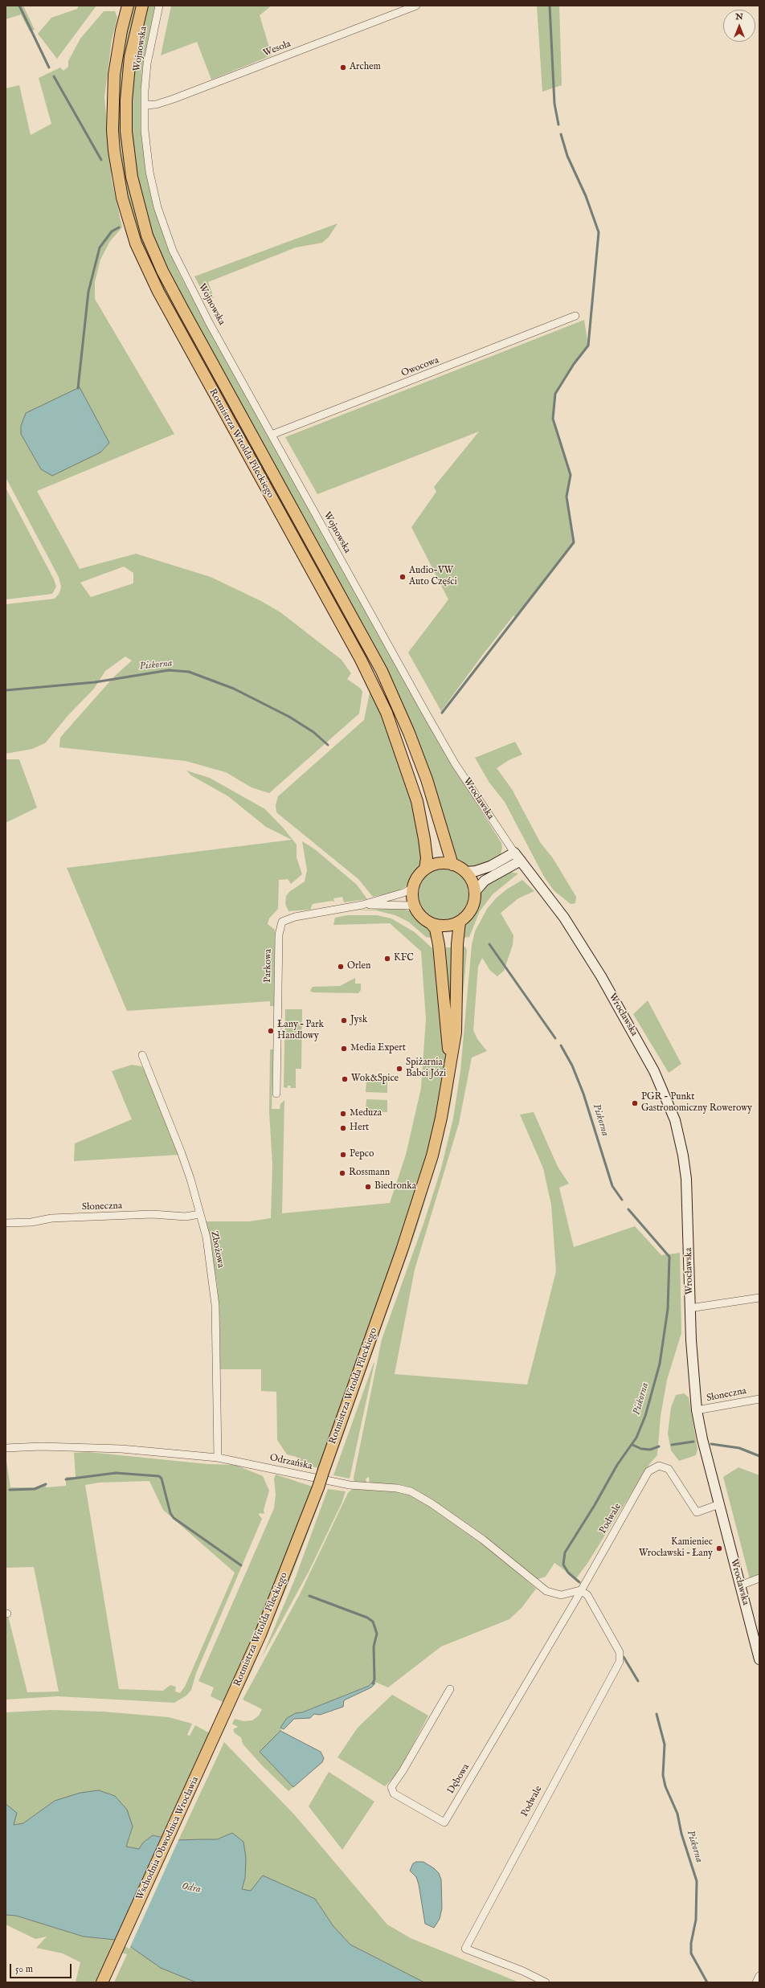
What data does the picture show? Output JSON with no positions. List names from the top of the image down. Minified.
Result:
{"streets":{"main road":["Rotmistrza Witolda Pileckiego","Wrocławska","Wschodnia Obwodnica Wrocławia"],"street":["Wojnowska","Wesoła","Owocowa","Parkowa","Słoneczna","Zbożowa","Odrzańska","Podwale","Dębowa"]},"crossings":[["Wojnowska","Wesoła"],["Wojnowska","Owocowa"],["Wojnowska","Wrocławska"],["Rotmistrza Witolda Pileckiego","Wschodnia Obwodnica Wrocławia"],["Wrocławska","Słoneczna"],["Wrocławska","Podwale"],["Słoneczna","Zbożowa"],["Zbożowa","Odrzańska"],["Odrzańska","Podwale"],["Odrzańska","Dębowa"],["Podwale","Dębowa"]],"water":["Piskorna","Odra"],"places":["Archem","Audio-VW Auto Części","KFC","Orlen","Jysk","Łany – Park Handlowy","Media Expert","Spiżarnia Babci Józi","Wok&Spice","PGR - Punkt Gastronomiczny Rowerowy","Meduza","Hert","Pepco","Rossmann","Biedronka","Kamieniec Wrocławski – Łany"],"scale_bar":"50 m","north":"top"}
